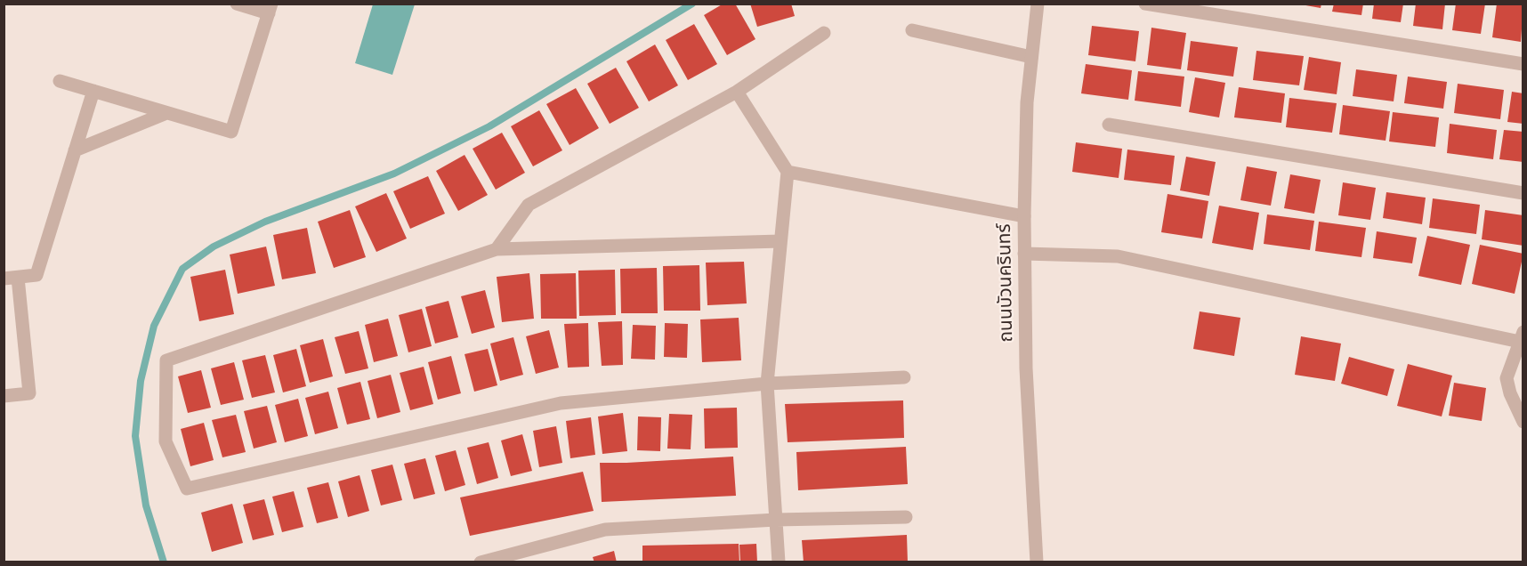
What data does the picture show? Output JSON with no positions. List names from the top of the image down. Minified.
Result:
{"streets":{"street":["ถนนบัวนครินทร์"]}}
